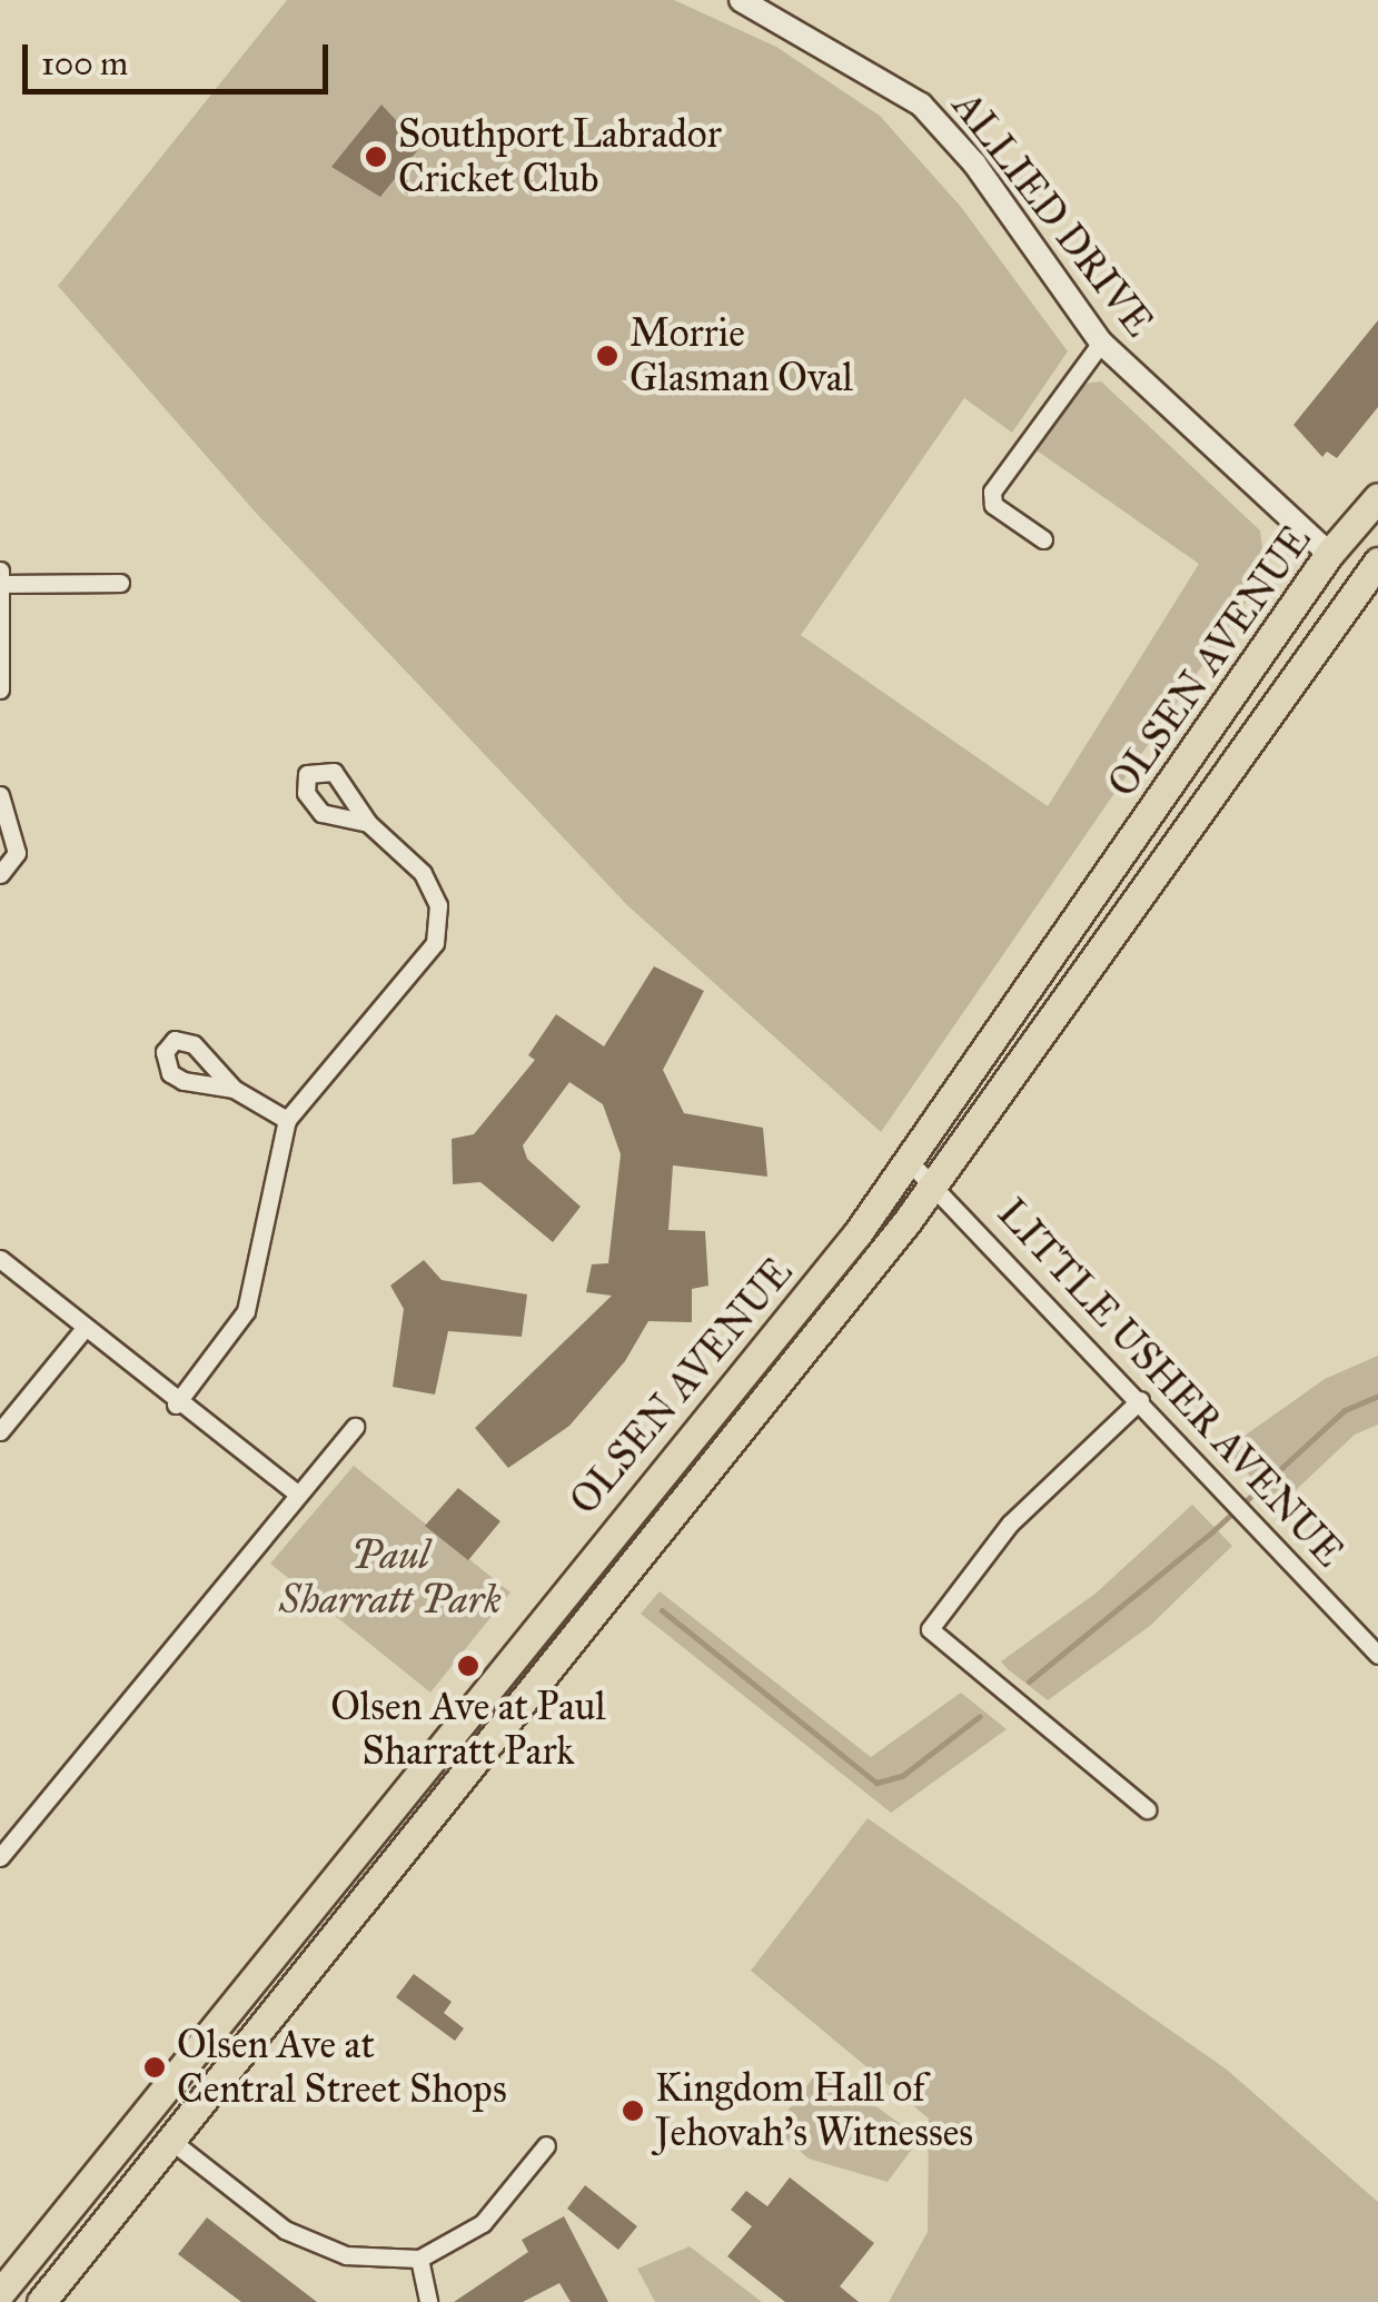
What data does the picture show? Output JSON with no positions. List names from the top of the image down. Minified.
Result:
{"streets":{"main road":["OLSEN AVENUE"],"street":["ALLIED DRIVE","LITTLE USHER AVENUE"]},"crossings":[["ALLIED DRIVE","OLSEN AVENUE"],["OLSEN AVENUE","LITTLE USHER AVENUE"]],"parks":["Paul Sharratt Park"],"places":["Southport Labrador Cricket Club","Morrie Glasman Oval","Olsen Ave at Paul Sharratt Park","Olsen Ave at Central Street Shops","Kingdom Hall of Jehovah's Witnesses"],"scale_bar":"100 m"}
